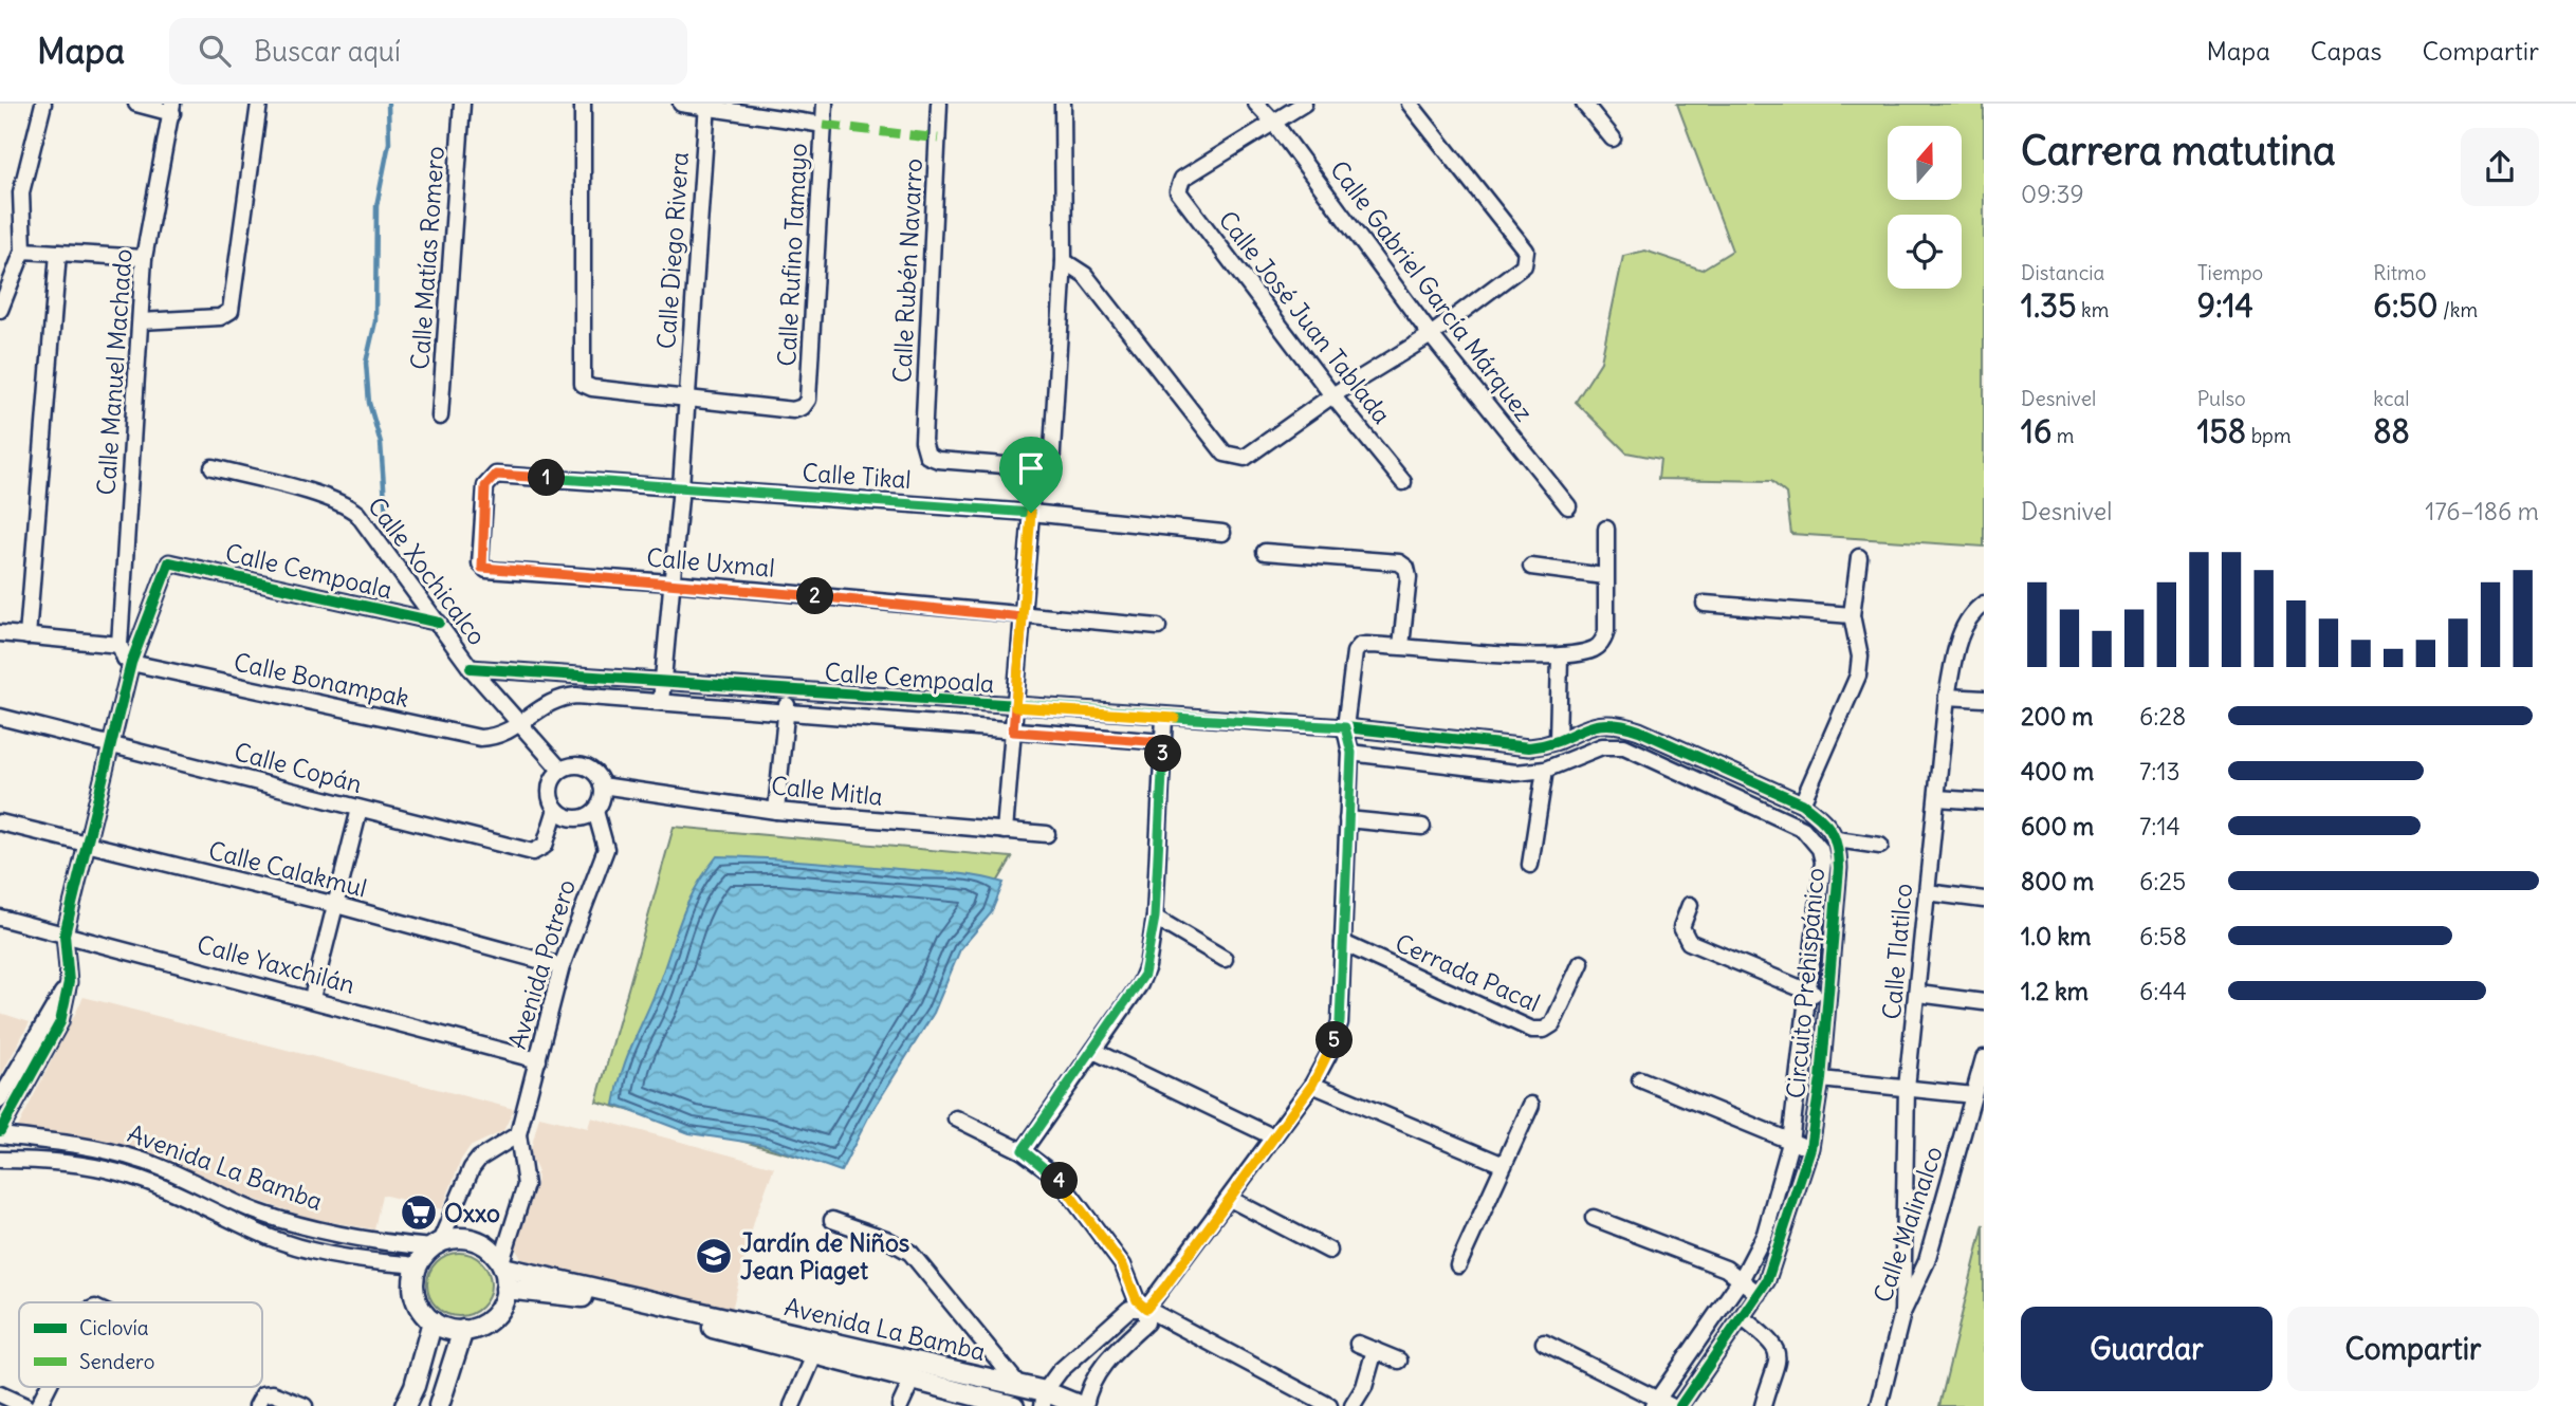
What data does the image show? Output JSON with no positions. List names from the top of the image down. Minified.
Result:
{"streets":{"street":["Calle Diego Rivera","Calle Rufino Tamayo","Calle Matías Romero","Calle Rubén Navarro","Calle Gabriel García Márquez","Calle José Juan Tablada","Calle Manuel Machado","Calle Tikal","Calle Uxmal","Calle Cempoala","Calle Xochicalco","Calle Bonampak","Calle Copán","Calle Mitla","Calle Calakmul","Calle Tlatilco","Calle Yaxchilán","Avenida Potrero","Cerrada Pacal","Circuito Prehispánico","Avenida La Bamba","Calle Malinalco"]},"crossings":[["Calle Diego Rivera","Calle Rufino Tamayo"],["Calle Diego Rivera","Calle Tikal"],["Calle Diego Rivera","Calle Uxmal"],["Calle Diego Rivera","Calle Cempoala"],["Calle Gabriel García Márquez","Calle José Juan Tablada"],["Calle Tikal","Calle Uxmal"],["Calle Cempoala","Calle Xochicalco"],["Calle Cempoala","Calle Bonampak"],["Calle Cempoala","Circuito Prehispánico"],["Calle Xochicalco","Calle Bonampak"],["Calle Xochicalco","Calle Copán"],["Calle Xochicalco","Calle Mitla"],["Calle Xochicalco","Avenida Potrero"],["Calle Copán","Calle Mitla"],["Calle Copán","Avenida Potrero"],["Calle Mitla","Avenida Potrero"],["Calle Calakmul","Avenida Potrero"],["Calle Tlatilco","Calle Malinalco"],["Calle Yaxchilán","Avenida Potrero"],["Avenida Potrero","Avenida La Bamba"]],"places":{"supermarket":["Oxxo"],"school or university":["Jardín de Niños Jean Piaget"]},"legend":["Ciclovía","Sendero"],"north":"top","page":{"header":"Mapa","search":"Buscar aquí","nav":["Mapa","Capas","Compartir"],"heading":["Carrera matutina","09:39"],"stats":[["Distancia","1.35 km"],["Tiempo","9:14"],["Ritmo","6:50 /km"],["Desnivel","16 m"],["Pulso","158 bpm"],["kcal","88"]],"pins":["1","2","3","5","4"],"chart":["Desnivel","176–186 m"],"list":[{"name":"200 m","note":"6:28"},{"name":"400 m","note":"7:13"},{"name":"600 m","note":"7:14"},{"name":"800 m","note":"6:25"},{"name":"1.0 km","note":"6:58"},{"name":"1.2 km","note":"6:44"}],"buttons":["Guardar","Compartir"]}}
